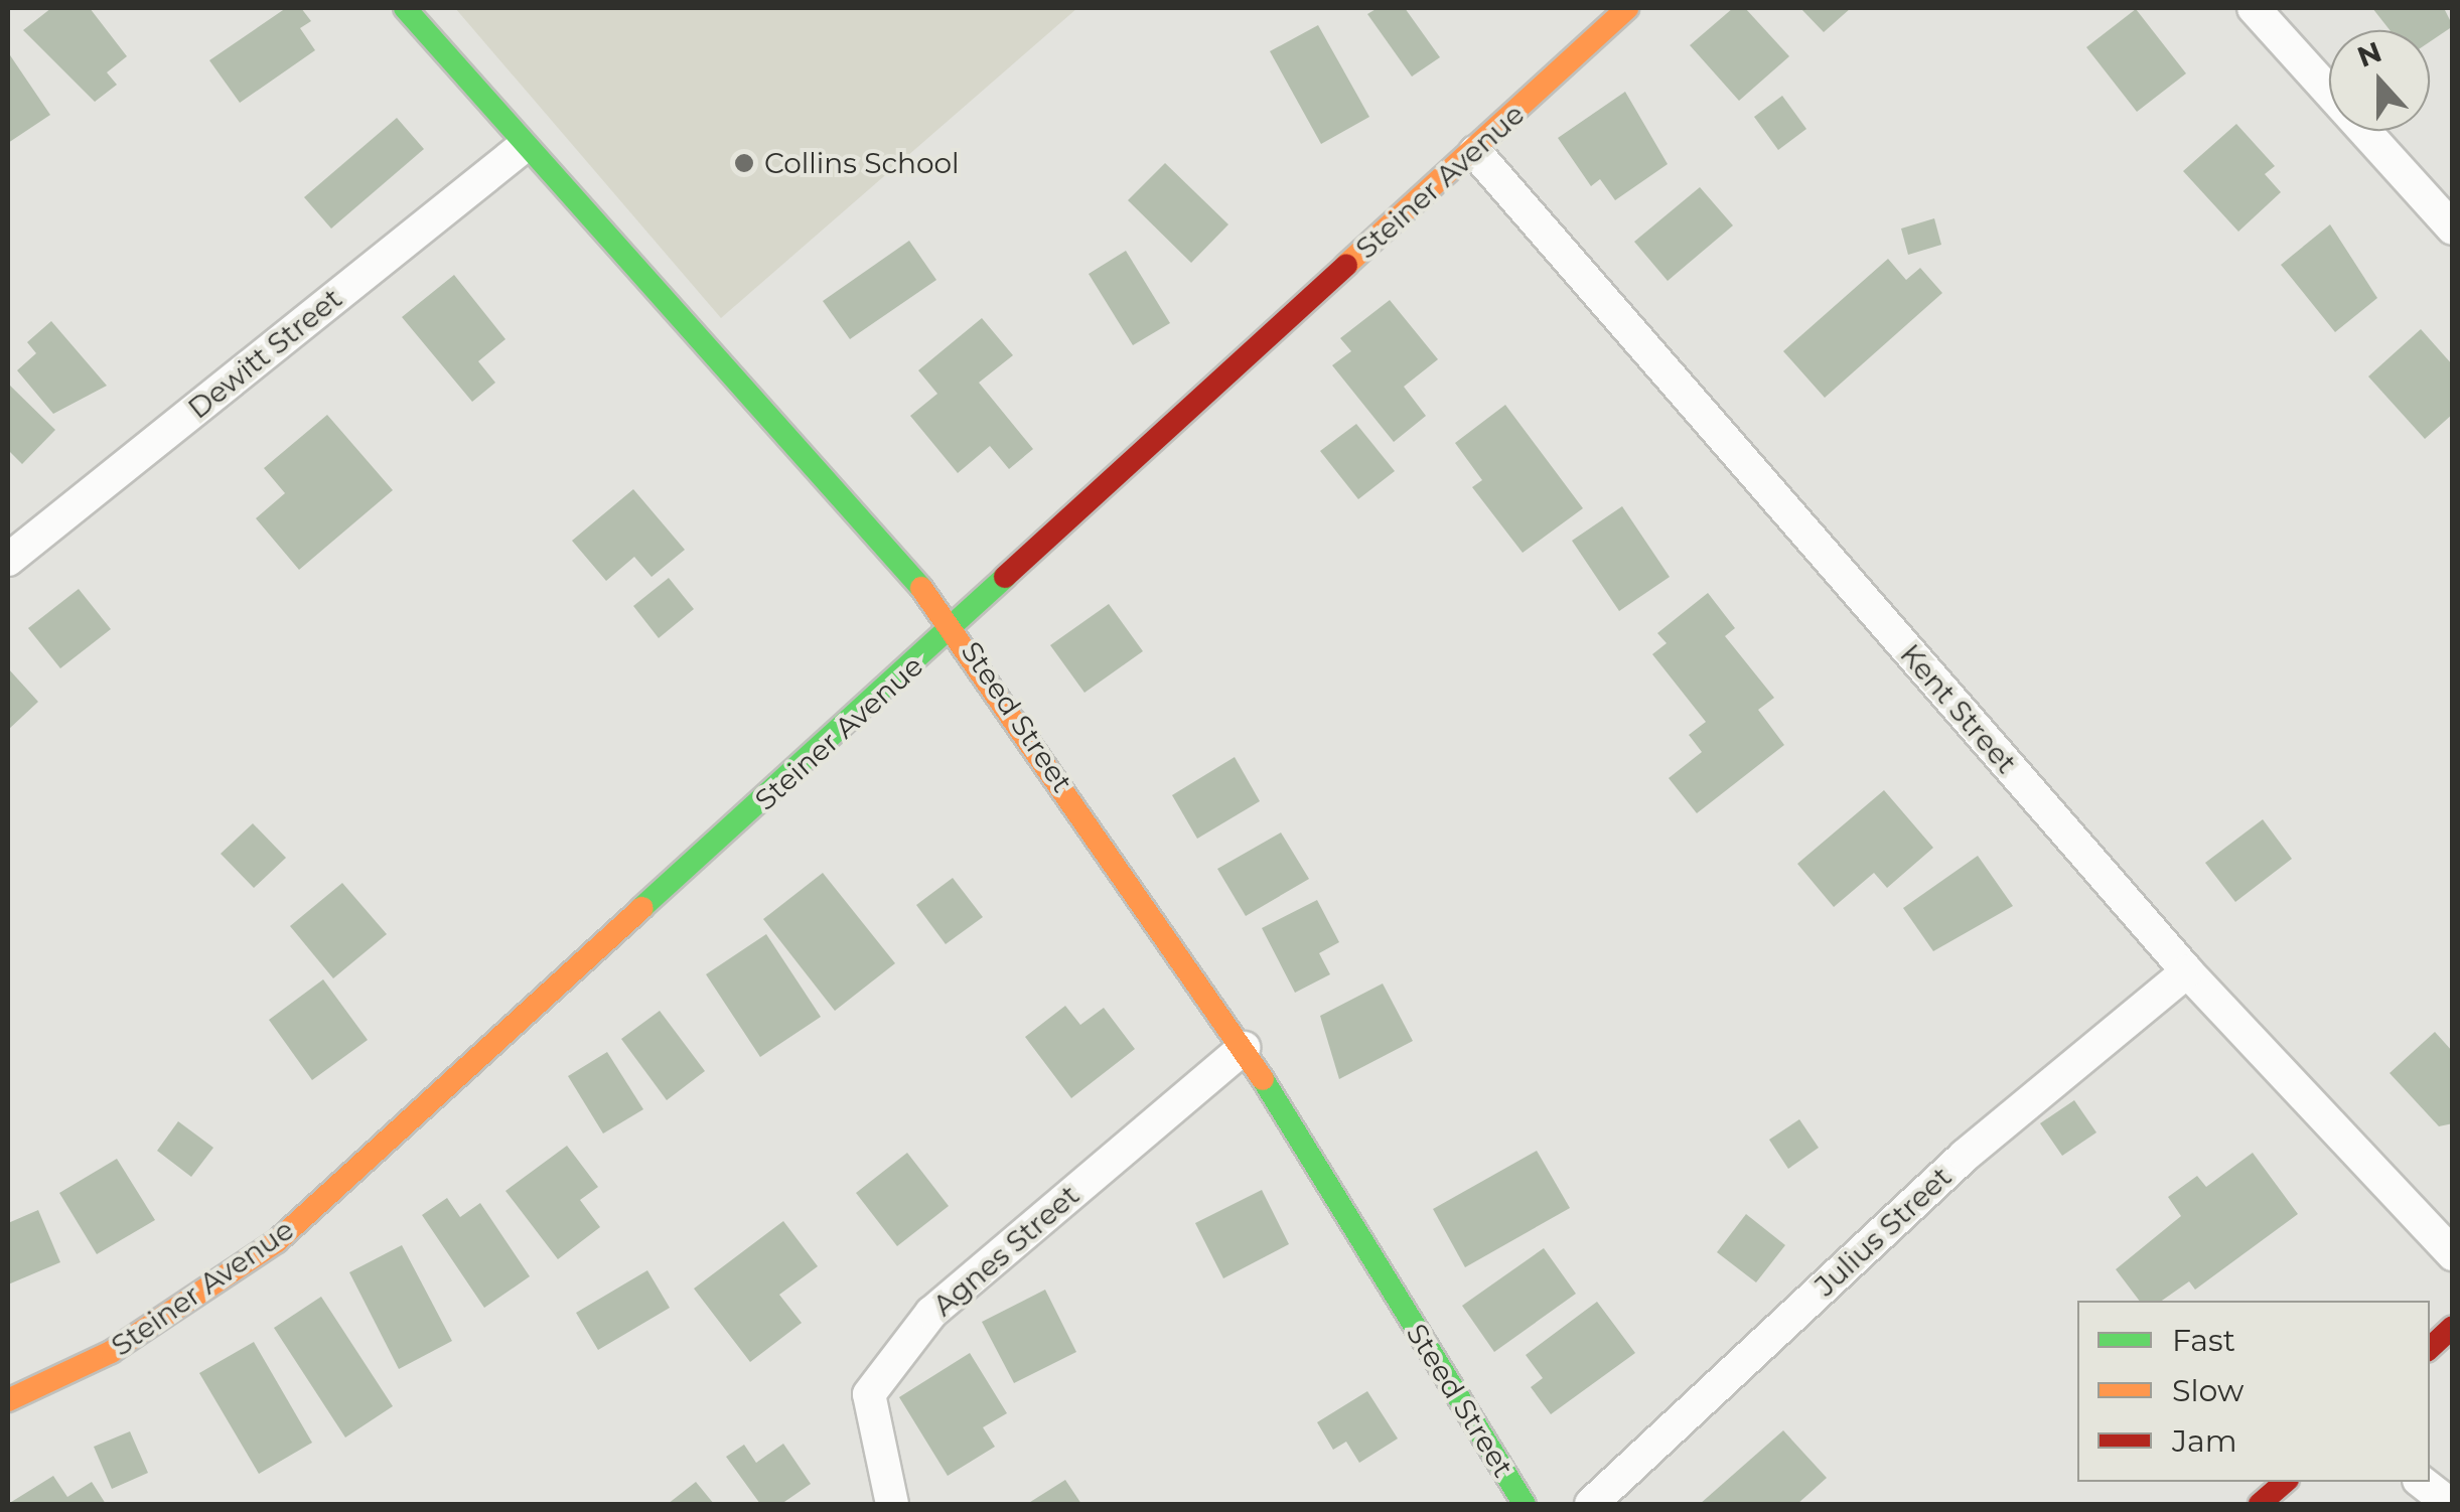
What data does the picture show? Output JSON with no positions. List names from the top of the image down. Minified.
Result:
{"streets":{"street":["Steiner Avenue","Dewitt Street","Kent Street","Steed Street","Julius Street","Agnes Street"]},"crossings":[["Steiner Avenue","Kent Street"],["Steiner Avenue","Steed Street"],["Dewitt Street","Steed Street"],["Kent Street","Julius Street"],["Steed Street","Agnes Street"]],"places":["Collins School"],"legend":["Fast","Slow","Jam"],"north":"top"}
